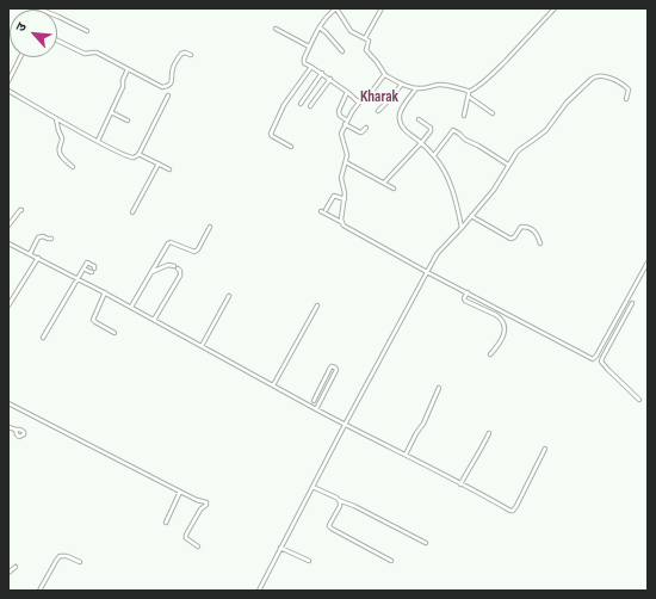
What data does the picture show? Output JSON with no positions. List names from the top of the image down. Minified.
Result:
{"districts":["Kharak"],"north":"top left"}
